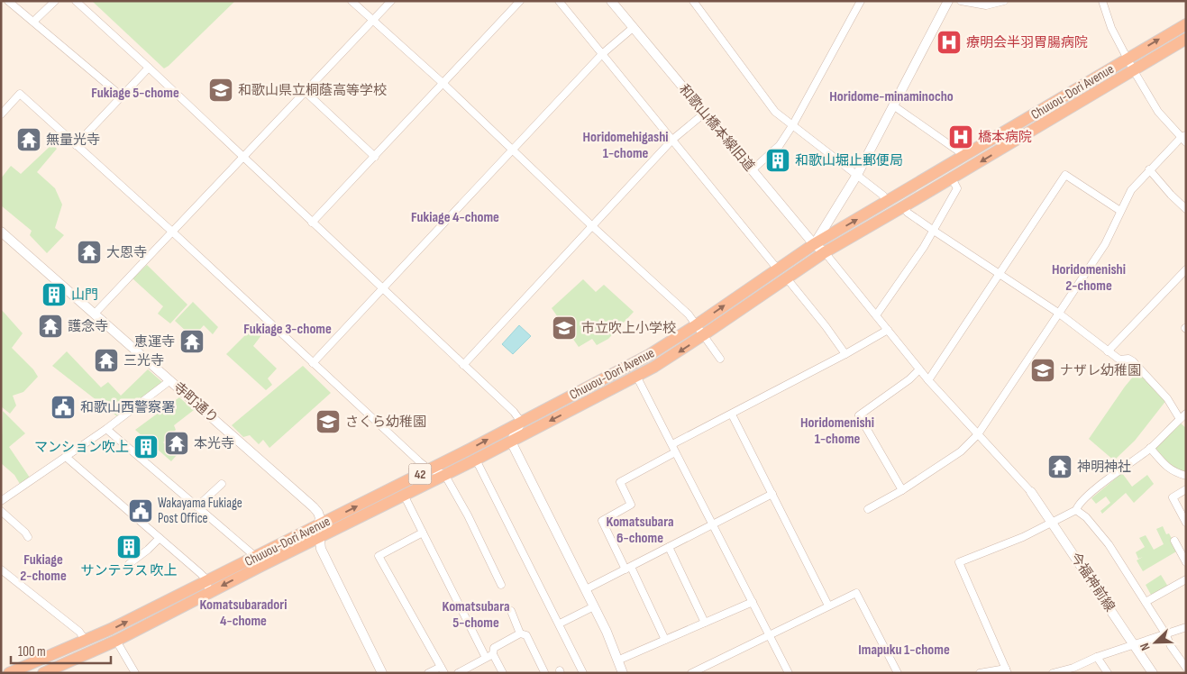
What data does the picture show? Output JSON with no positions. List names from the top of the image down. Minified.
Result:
{"streets":{"highway":["Chuuou-Dori Avenue","42"],"street":["和歌山橋本線旧道","寺町通り","今福神前線"]},"crossings":[["Chuuou-Dori Avenue","和歌山橋本線旧道"],["Chuuou-Dori Avenue","寺町通り"]],"districts":["Fukiage 5-chome","Horidome-minaminocho","Horidomehigashi 1-chome","Fukiage 4-chome","Horidomenishi 2-chome","Fukiage 3-chome","Horidomenishi 1-chome","Komatsubara 6-chome","Fukiage 2-chome","Komatsubaradori 4-chome","Komatsubara 5-chome","Imapuku 1-chome"],"places":{"hospital":["療明会半羽胃腸病院","橋本病院"],"school or university":["和歌山県立桐蔭高等学校","市立吹上小学校","ナザレ幼稚園","さくら幼稚園"],"temple":["無量光寺","大恩寺","護念寺","恵運寺","三光寺","本光寺","神明神社"],"building":["和歌山堀止郵便局","山門","マンション吹上","サンテラス 吹上"],"public building":["和歌山西警察署","Wakayama Fukiage Post Office"]},"scale_bar":"100 m","north":"bottom left"}
